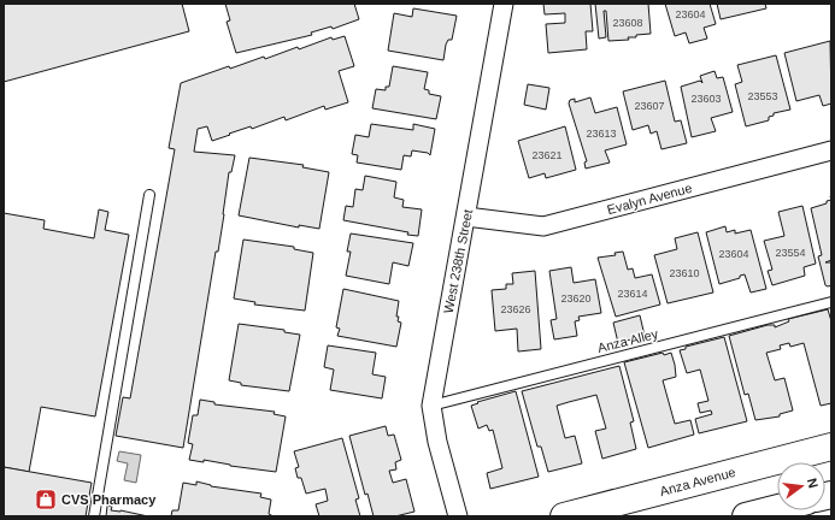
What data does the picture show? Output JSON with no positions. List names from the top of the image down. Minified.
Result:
{"streets":{"main road":["Anza Avenue"],"street":["Evalyn Avenue","West 238th Street"],"lane":["Anza Alley"]},"crossings":[["Evalyn Avenue","West 238th Street"],["West 238th Street","Anza Alley"]],"places":{"shop":["CVS Pharmacy"]},"house_numbers":["23604","23608","23553","23603","23607","23613","23621","23554","23604","23610","23614","23620","23626"],"north":"right"}
